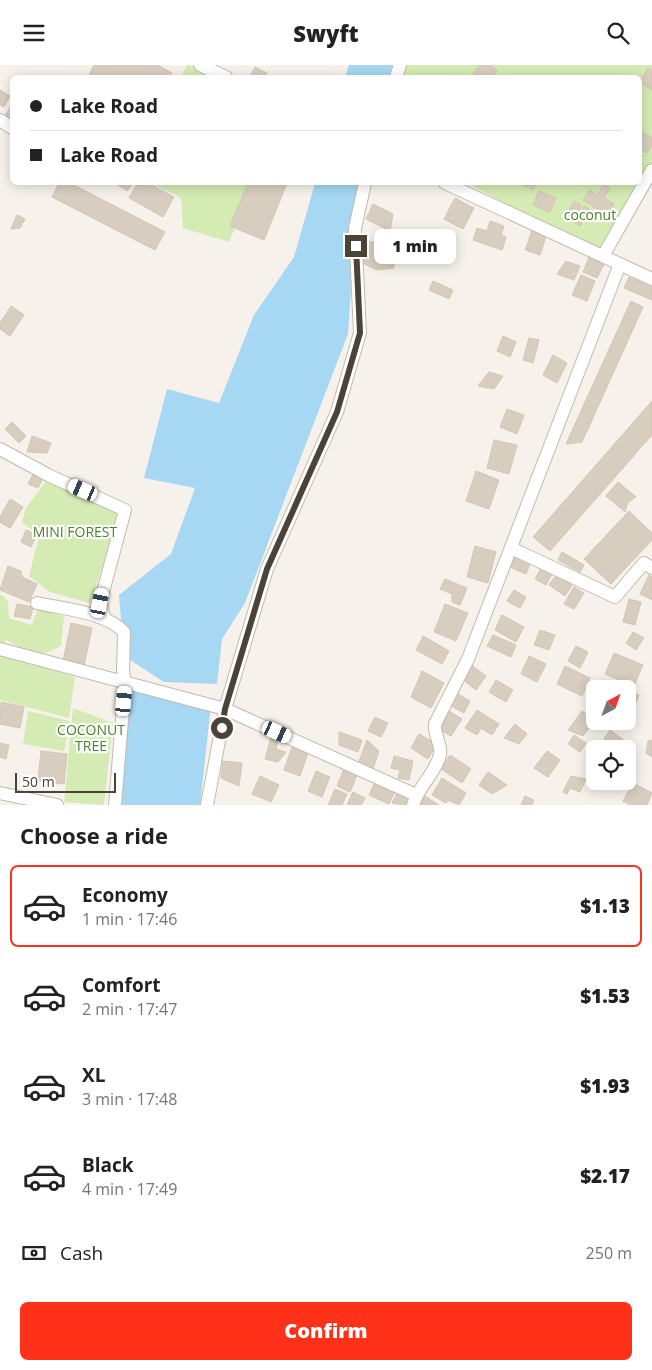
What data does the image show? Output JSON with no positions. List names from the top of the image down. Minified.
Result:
{"parks":["coconut","MINI FOREST","COCONUT TREE"],"scale_bar":"50 m","north":"top right","page":{"header":"Swyft","banner":["Lake Road","Lake Road"],"bubble":"1 min","scale":"50 m","heading":"Choose a ride","list":[{"name":"Economy","note":"1 min · 17:46","value":"$1.13"},{"name":"Comfort","note":"2 min · 17:47","value":"$1.53"},{"name":"XL","note":"3 min · 17:48","value":"$1.93"},{"name":"Black","note":"4 min · 17:49","value":"$2.17"}],"pay":["Cash","250 m"],"buttons":"Confirm"}}
